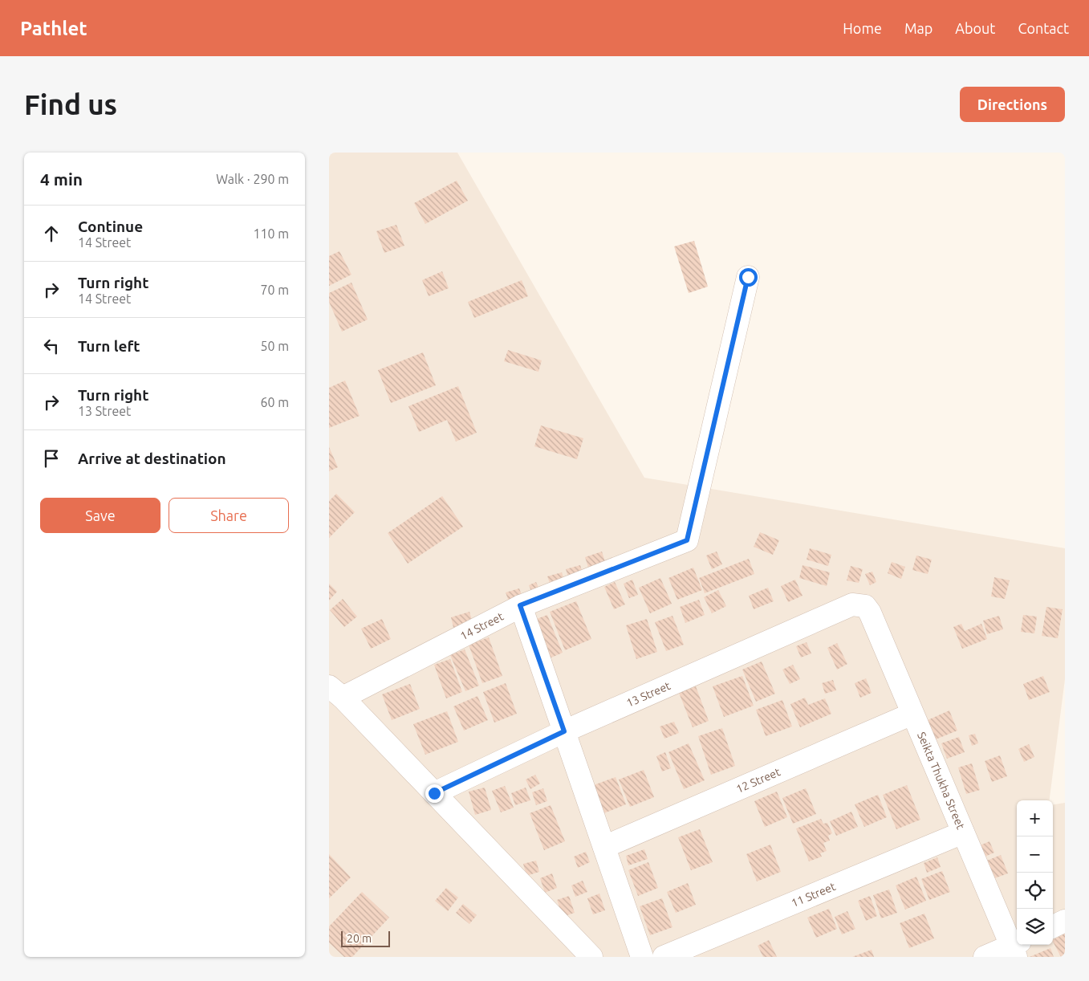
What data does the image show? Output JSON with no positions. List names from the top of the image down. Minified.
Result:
{"streets":{"street":["14 Street","13 Street","12 Street","Seikta Thukha Street","11 Street"]},"crossings":[["13 Street","Seikta Thukha Street"],["12 Street","Seikta Thukha Street"],["Seikta Thukha Street","11 Street"]],"scale_bar":"20 m","page":{"header":"Pathlet","nav":["Home","Map","About","Contact"],"buttons":["Directions",["Save","Share"]],"title":"Find us","heading":["4 min","Walk · 290 m"],"list":[["Continue","14 Street","110 m"],["Turn right","14 Street","70 m"],["Turn left","50 m"],["Turn right","13 Street","60 m"],"Arrive at destination"],"map_buttons":["+","−"],"scale":"20 m"}}
